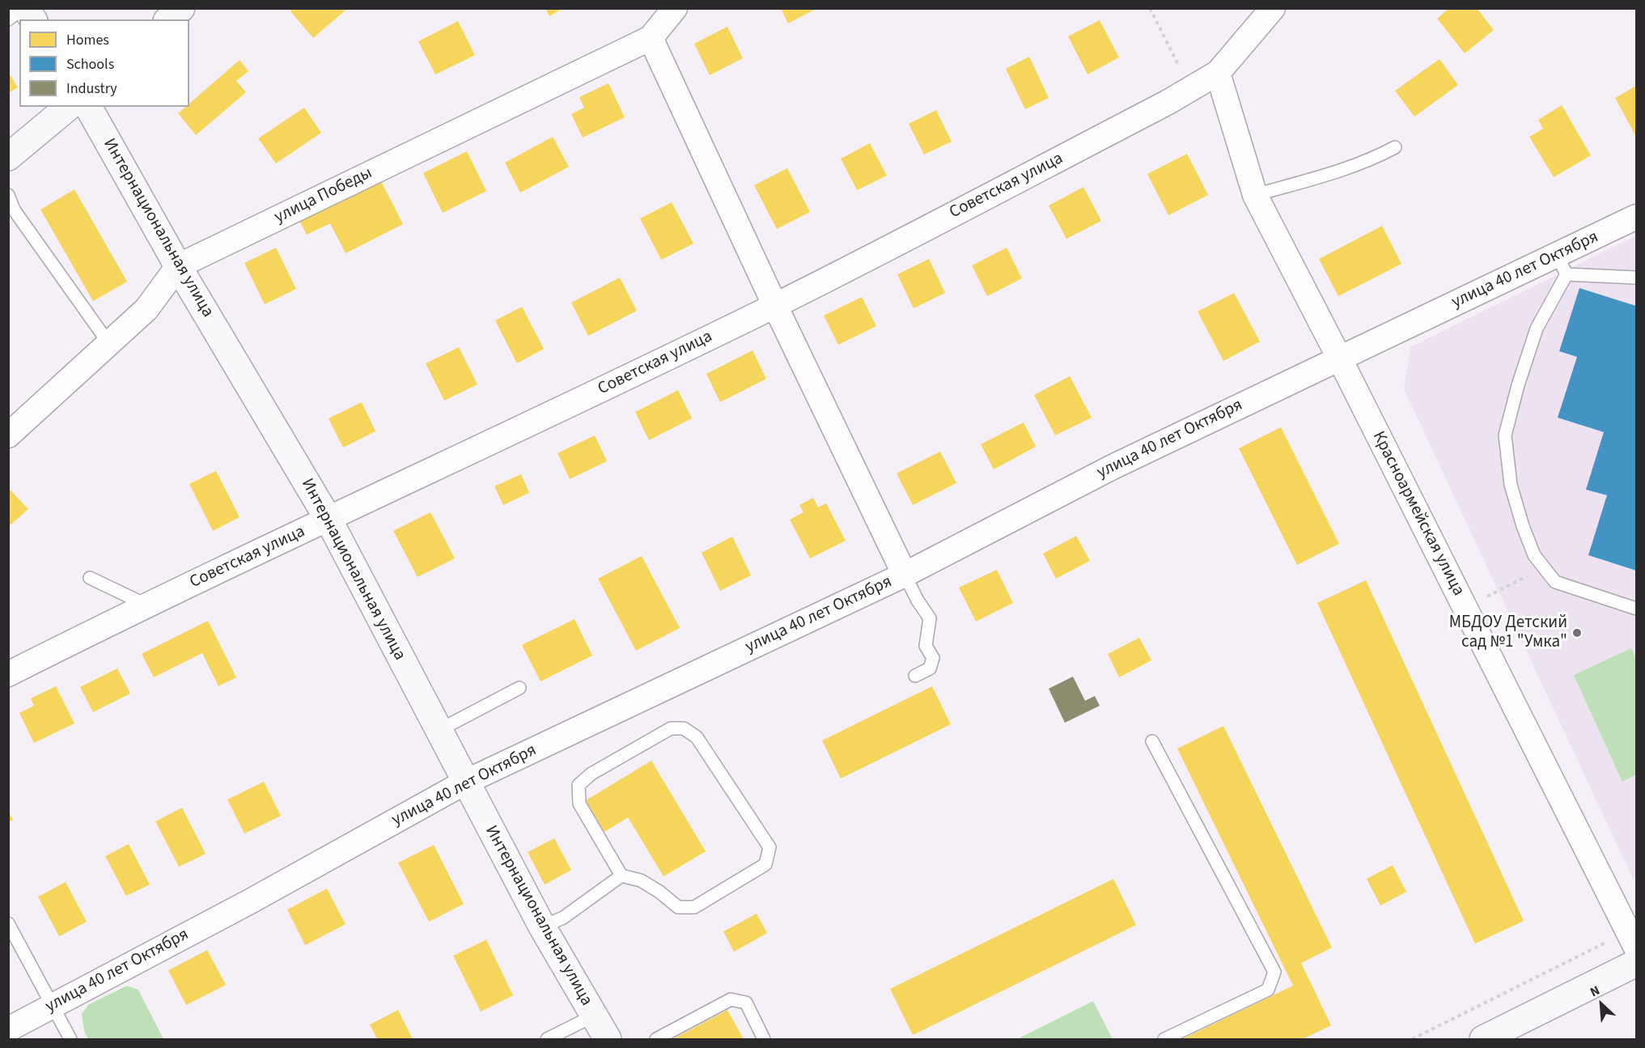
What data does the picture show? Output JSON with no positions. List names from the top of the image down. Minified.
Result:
{"streets":{"main road":["Интернациональная улица"],"street":["Советская улица","улица Победы","улица 40 лет Октября","Красноармейская улица"]},"crossings":[["Советская улица","Интернациональная улица"],["Советская улица","Красноармейская улица"],["улица Победы","Интернациональная улица"],["Интернациональная улица","улица 40 лет Октября"],["улица 40 лет Октября","Красноармейская улица"]],"places":["МБДОУ Детский сад №1 \"Умка\""],"legend":["Homes","Schools","Industry"],"north":"top left"}
